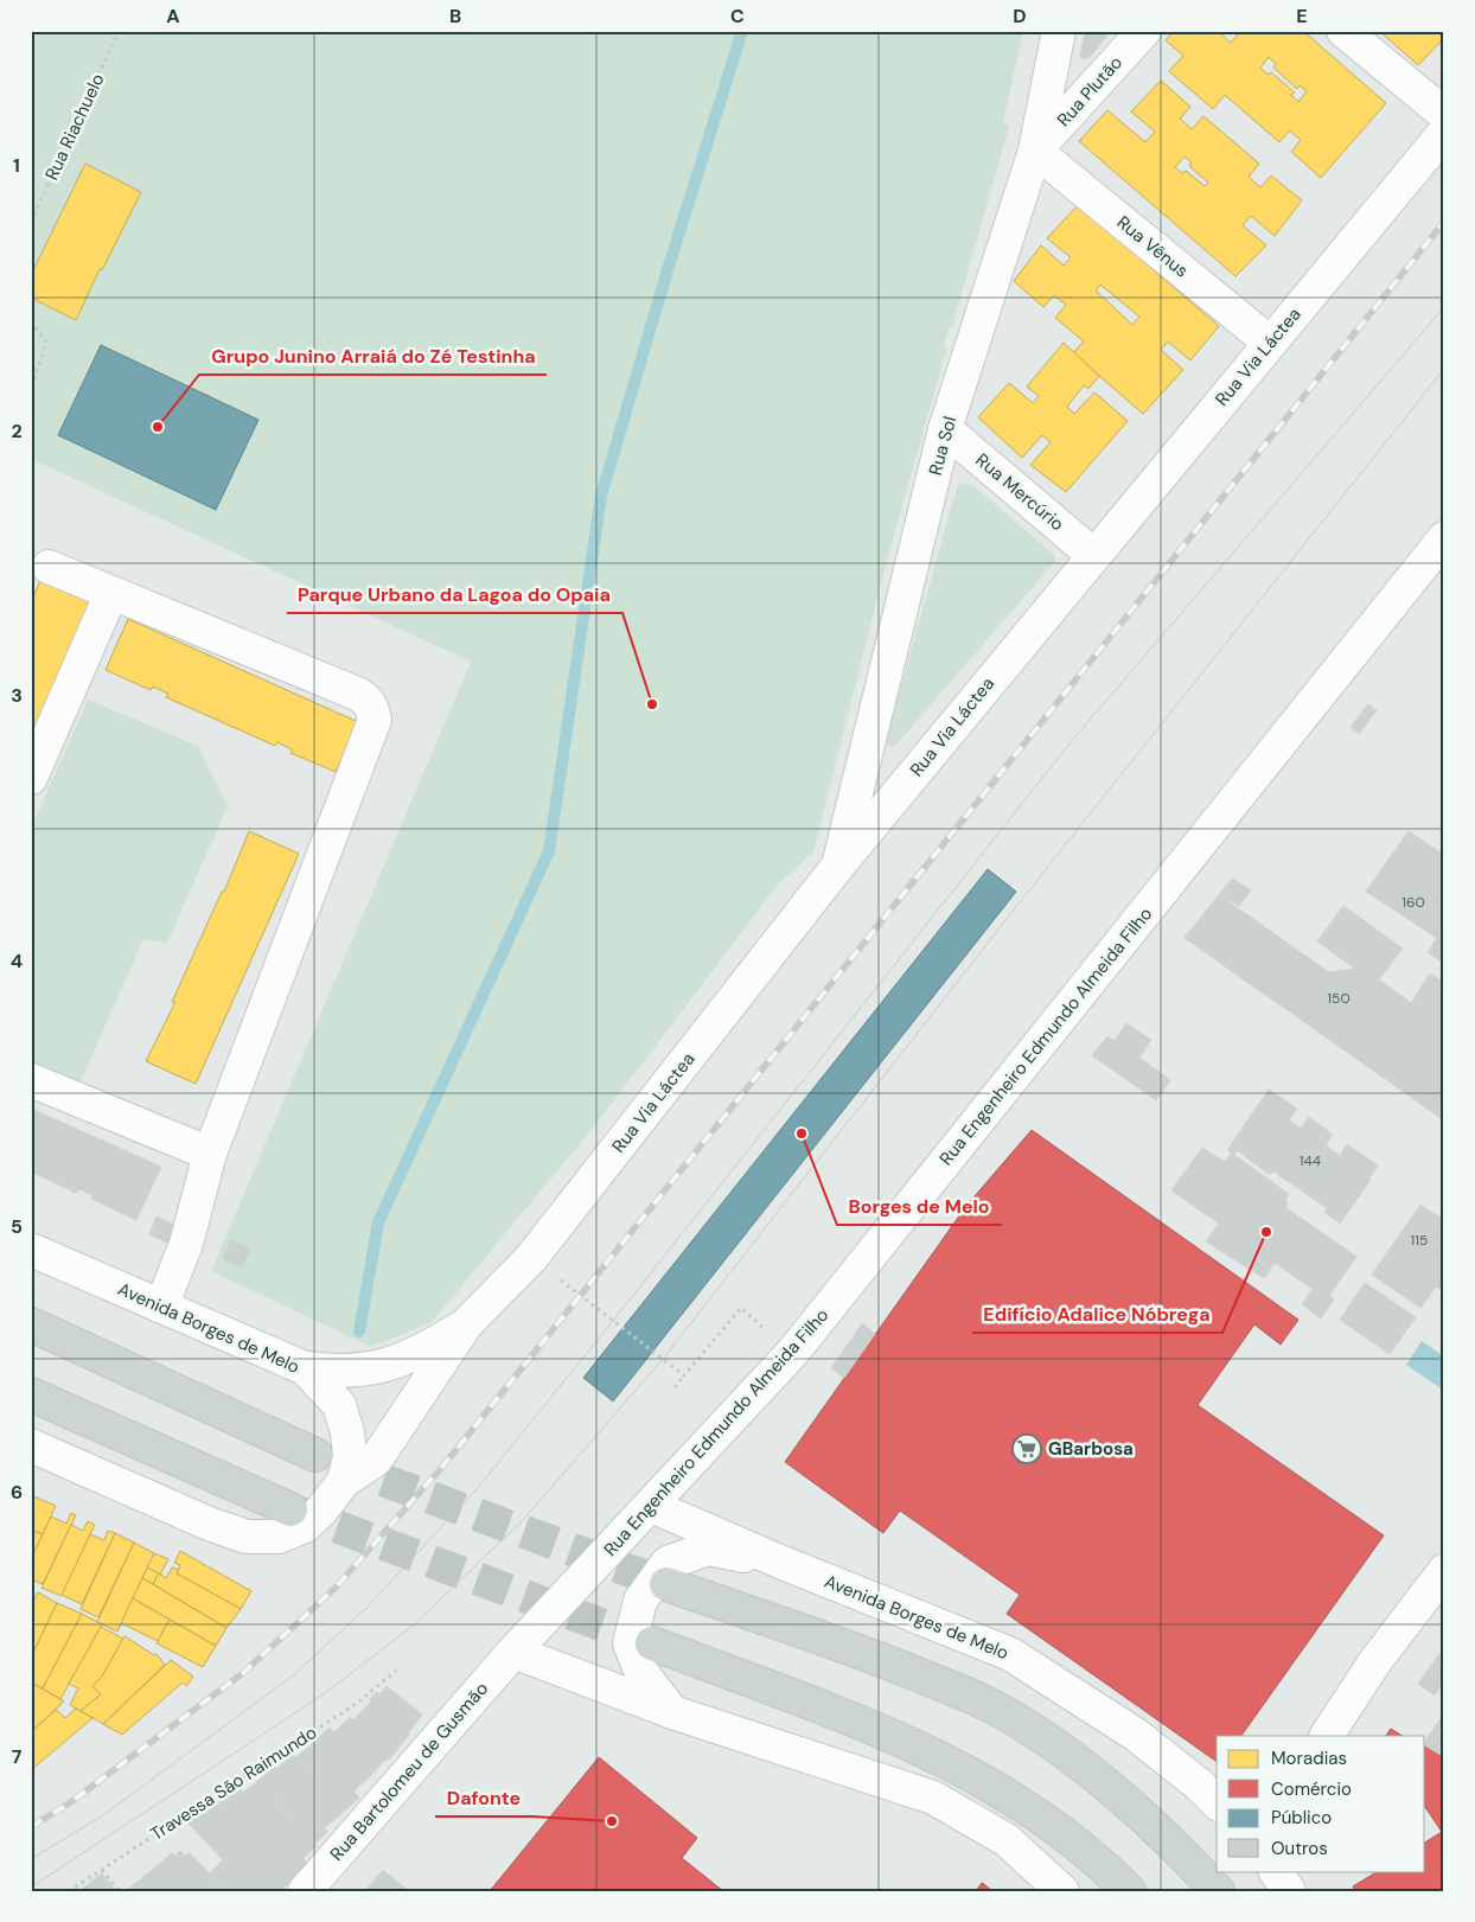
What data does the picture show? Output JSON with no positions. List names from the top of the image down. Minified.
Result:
{"streets":{"street":["Rua Plutão","Rua Vênus","Rua Via Láctea","Rua Sol","Rua Mercúrio","Rua Engenheiro Edmundo Almeida Filho","Avenida Borges de Melo","Rua Bartolomeu de Gusmão"],"path":["Rua Riachuelo","Travessa São Raimundo"]},"crossings":[["Rua Plutão","Rua Vênus"],["Rua Plutão","Rua Sol"],["Rua Vênus","Rua Via Láctea"],["Rua Vênus","Rua Sol"],["Rua Via Láctea","Rua Sol"],["Rua Via Láctea","Rua Mercúrio"],["Rua Via Láctea","Avenida Borges de Melo"],["Rua Sol","Rua Mercúrio"],["Rua Engenheiro Edmundo Almeida Filho","Avenida Borges de Melo"],["Rua Engenheiro Edmundo Almeida Filho","Rua Bartolomeu de Gusmão"]],"places":{"other":["Grupo Junino Arraiá do Zé Testinha","Parque Urbano da Lagoa do Opaia","Borges de Melo","Edifício Adalice Nóbrega","Dafonte"],"supermarket":["GBarbosa"]},"house_numbers":["160","150","144","115"],"legend":["Moradias","Comércio","Público","Outros"],"grid":{"columns":["A","B","C","D","E"],"rows":["1","2","3","4","5","6","7"]}}
